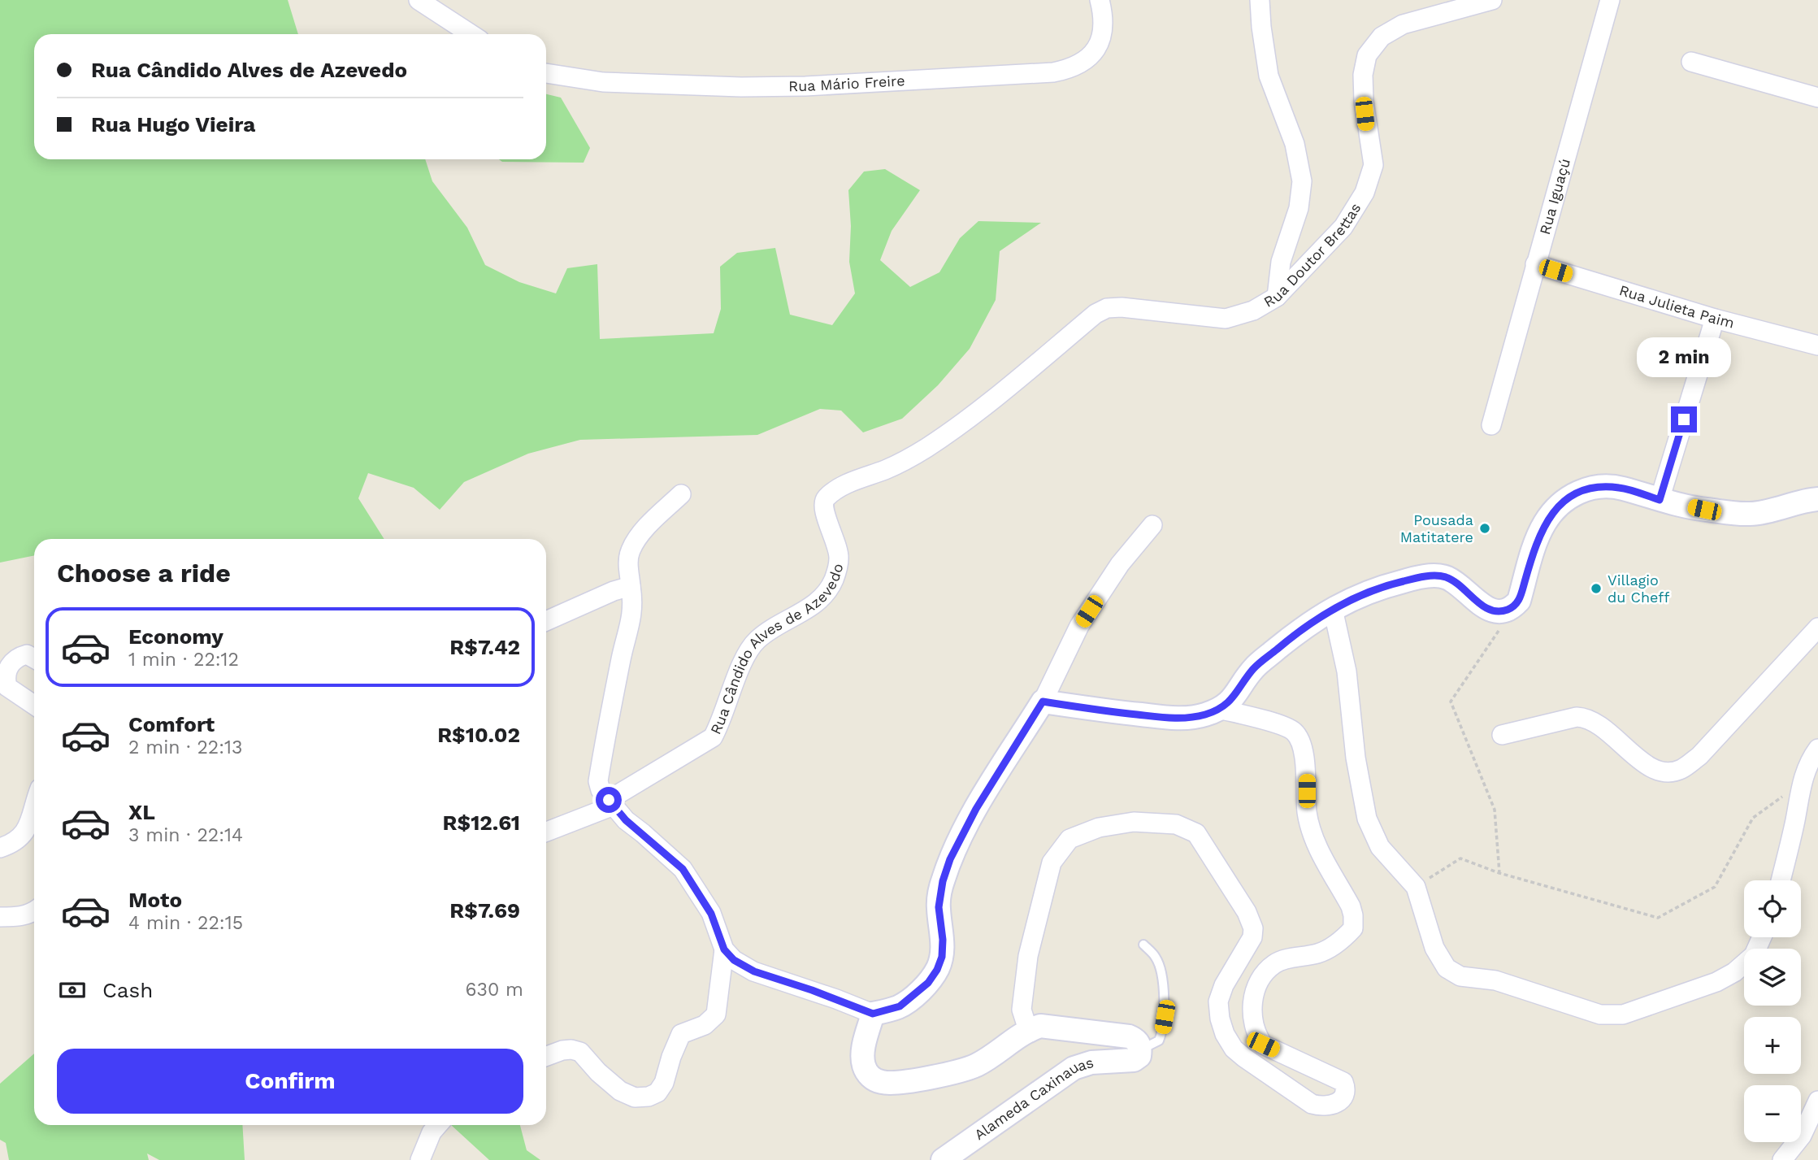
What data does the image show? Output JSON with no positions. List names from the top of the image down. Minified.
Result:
{"streets":{"street":["Rua Mário Freire","Rua Iguaçú","Rua Doutor Brettas","Rua Julieta Paim","Rua Cândido Alves de Azevedo","Alameda Caxinauas"]},"crossings":[["Rua Iguaçú","Rua Julieta Paim"],["Rua Doutor Brettas","Rua Cândido Alves de Azevedo"]],"places":["Pousada Matitatere","Villagio du Cheff"],"page":{"banner":["Rua Cândido Alves de Azevedo","Rua Hugo Vieira"],"bubble":"2 min","heading":"Choose a ride","list":[{"name":"Economy","note":"1 min · 22:12","value":"R$7.42"},{"name":"Comfort","note":"2 min · 22:13","value":"R$10.02"},{"name":"XL","note":"3 min · 22:14","value":"R$12.61"},{"name":"Moto","note":"4 min · 22:15","value":"R$7.69"}],"map_buttons":["+","−"],"pay":["Cash","630 m"],"buttons":"Confirm"}}
